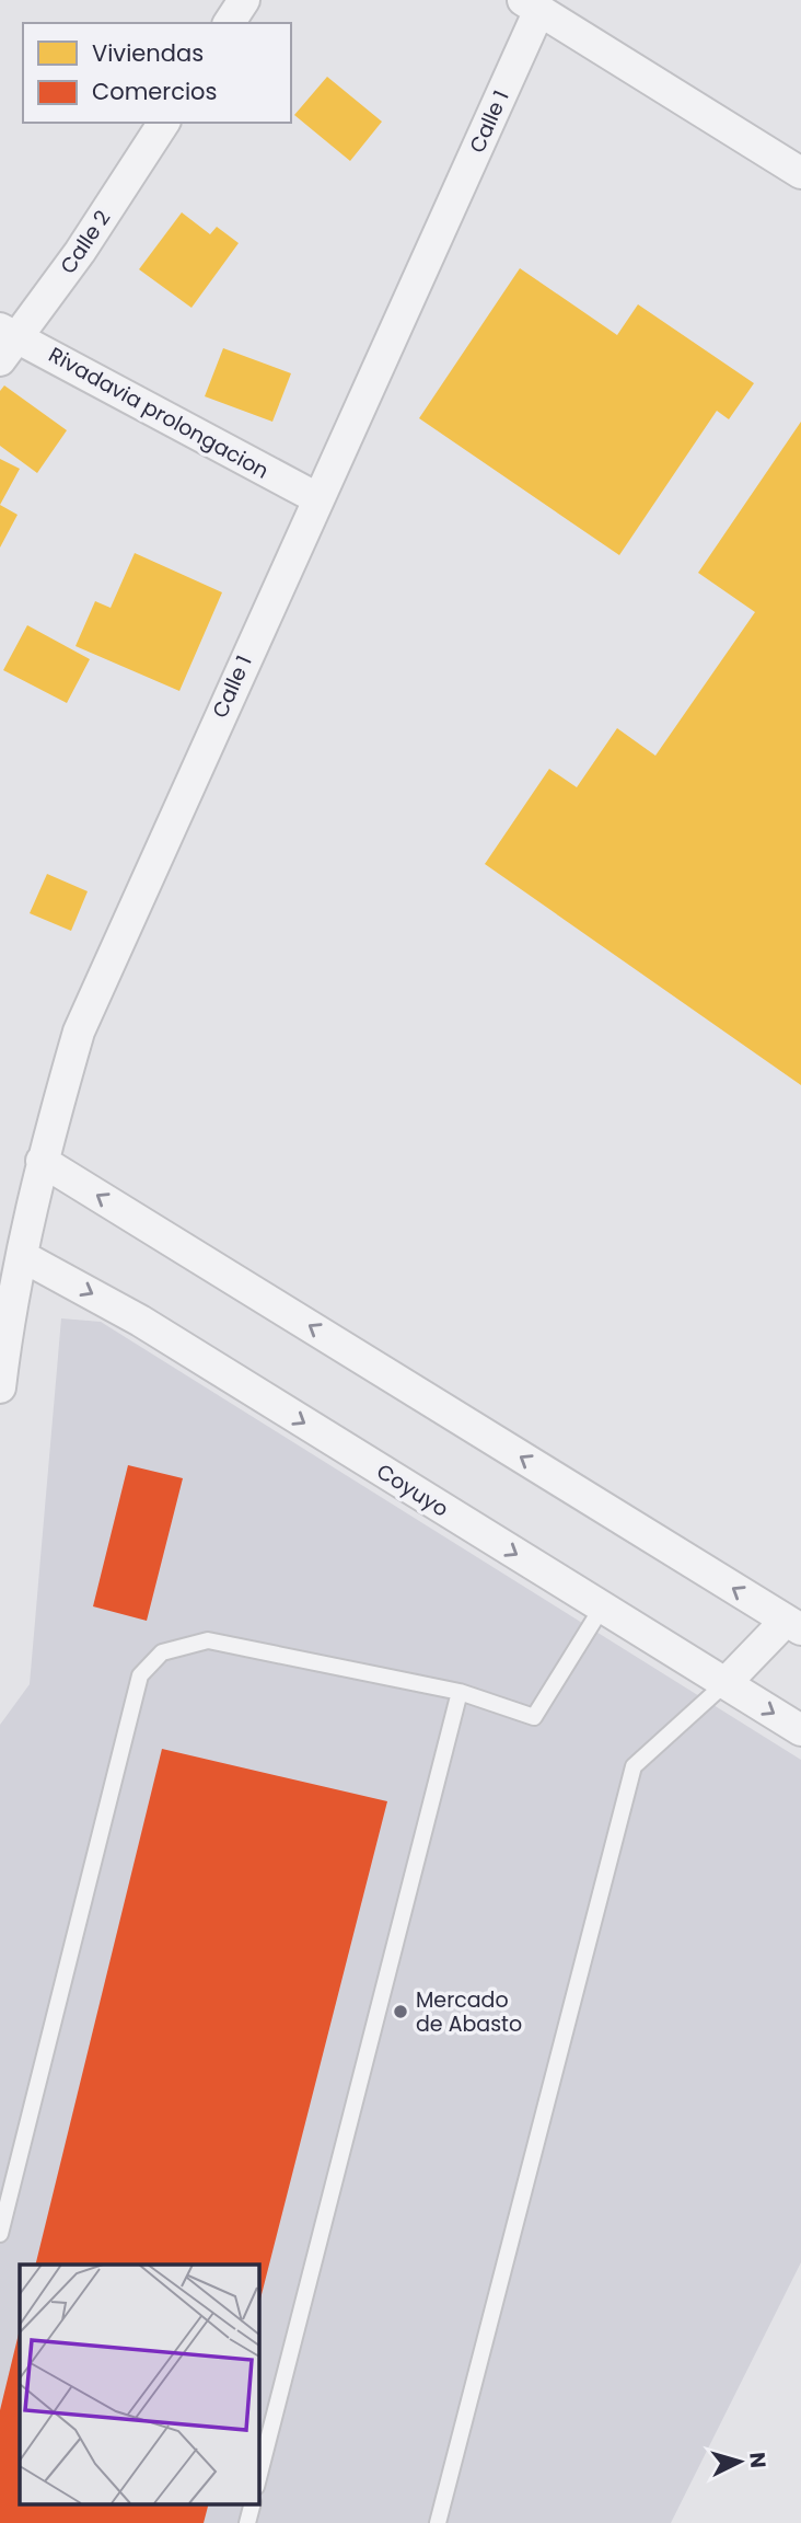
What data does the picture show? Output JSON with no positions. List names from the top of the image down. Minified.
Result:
{"streets":{"street":["Calle 1","Calle 2","Rivadavia prolongacion","Coyuyo"]},"crossings":[["Calle 1","Rivadavia prolongacion"],["Calle 1","Coyuyo"],["Calle 2","Rivadavia prolongacion"]],"places":["Mercado de Abasto"],"legend":["Viviendas","Comercios"],"north":"right"}
